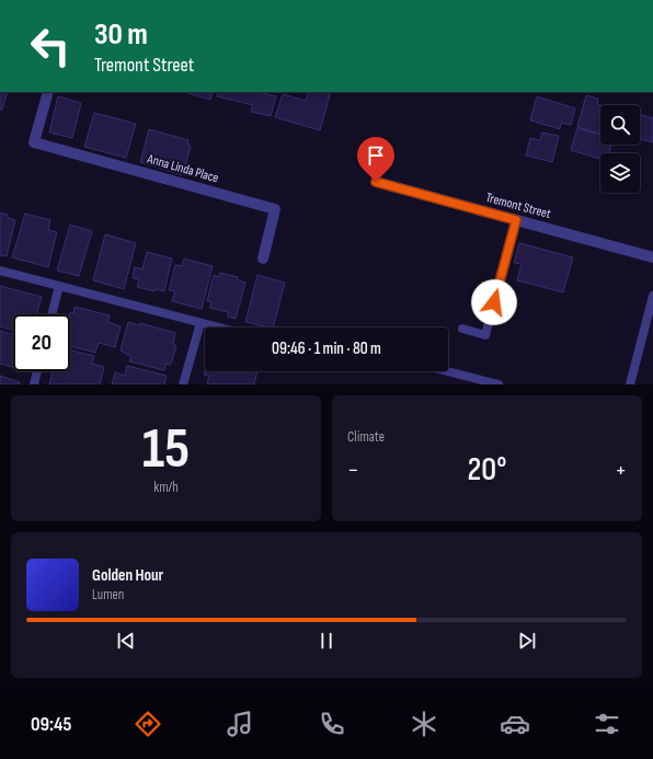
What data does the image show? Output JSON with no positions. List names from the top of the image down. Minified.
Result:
{"streets":{"street":["Anna Linda Place","Tremont Street"]},"page":{"turn":["30 m","Tremont Street"],"limit":"20","trip":"09:46 · 1 min · 80 m","tile":[["15","km/h"],"Climate"],"heat":["−","20°","+"],"song":["Golden Hour","Lumen"],"tabs":"09:45"}}
